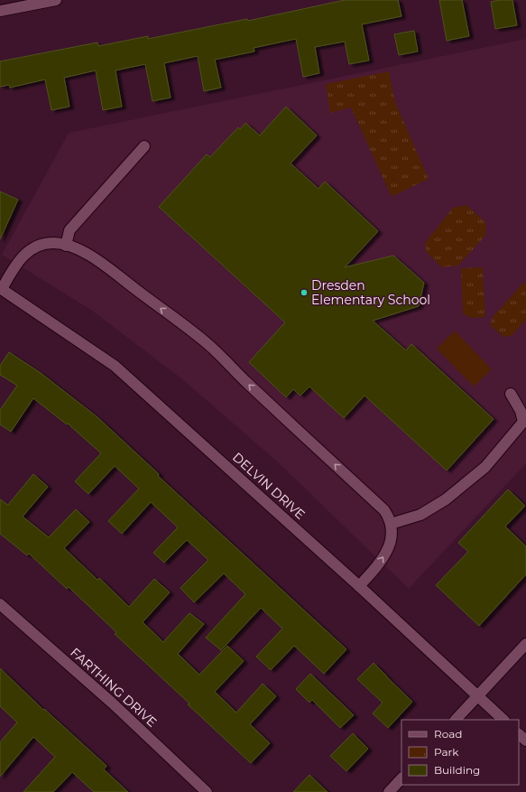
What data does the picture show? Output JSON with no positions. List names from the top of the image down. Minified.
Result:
{"streets":{"street":["DELVIN DRIVE","FARTHING DRIVE"]},"places":["Dresden Elementary School"],"legend":["Road","Park","Building"]}
